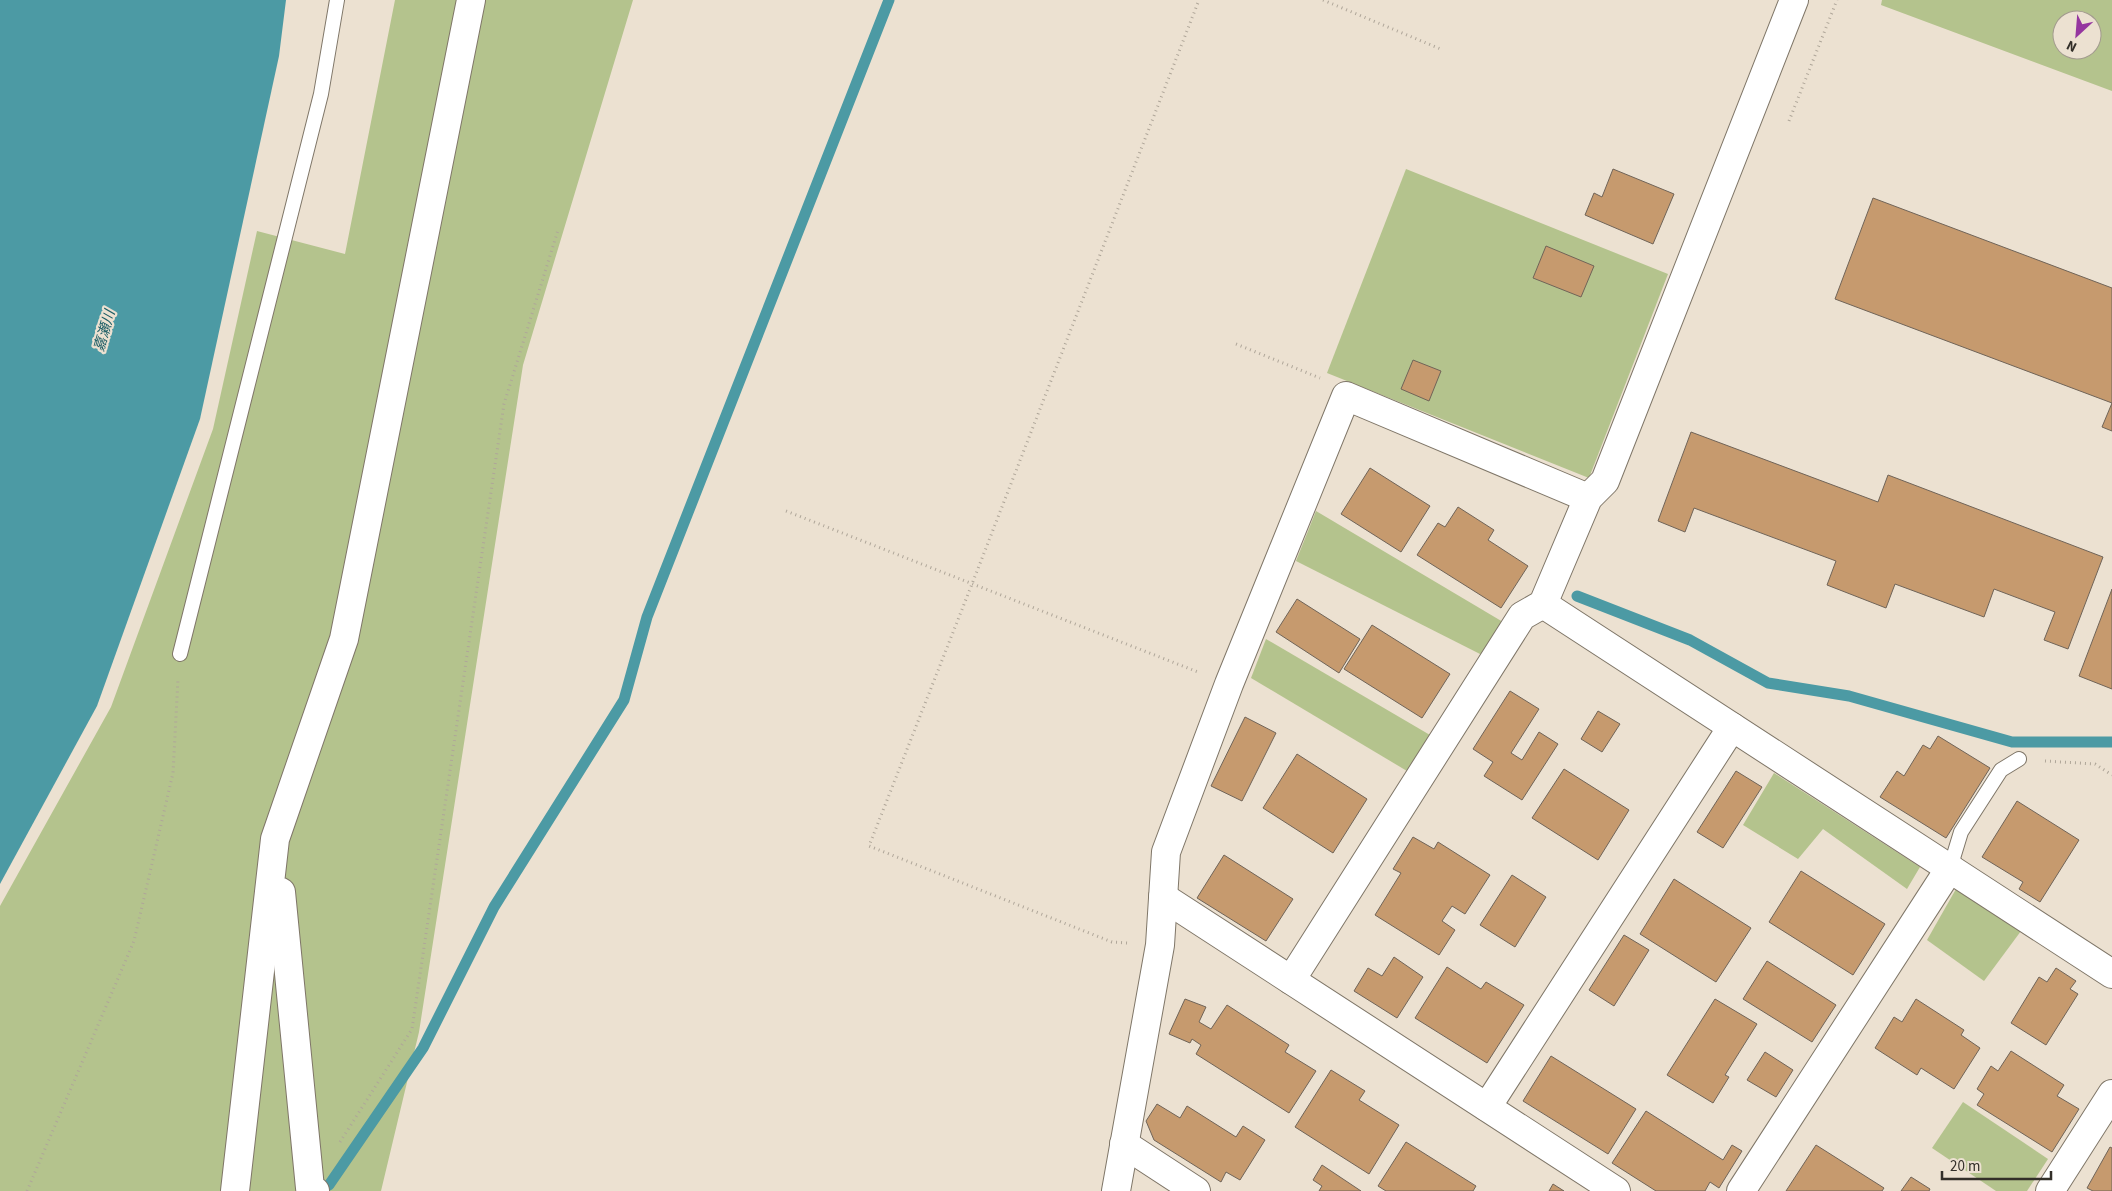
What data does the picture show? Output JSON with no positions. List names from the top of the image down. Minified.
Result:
{"water":["嘉瀬川"],"scale_bar":"20 m","north":"bottom left"}
